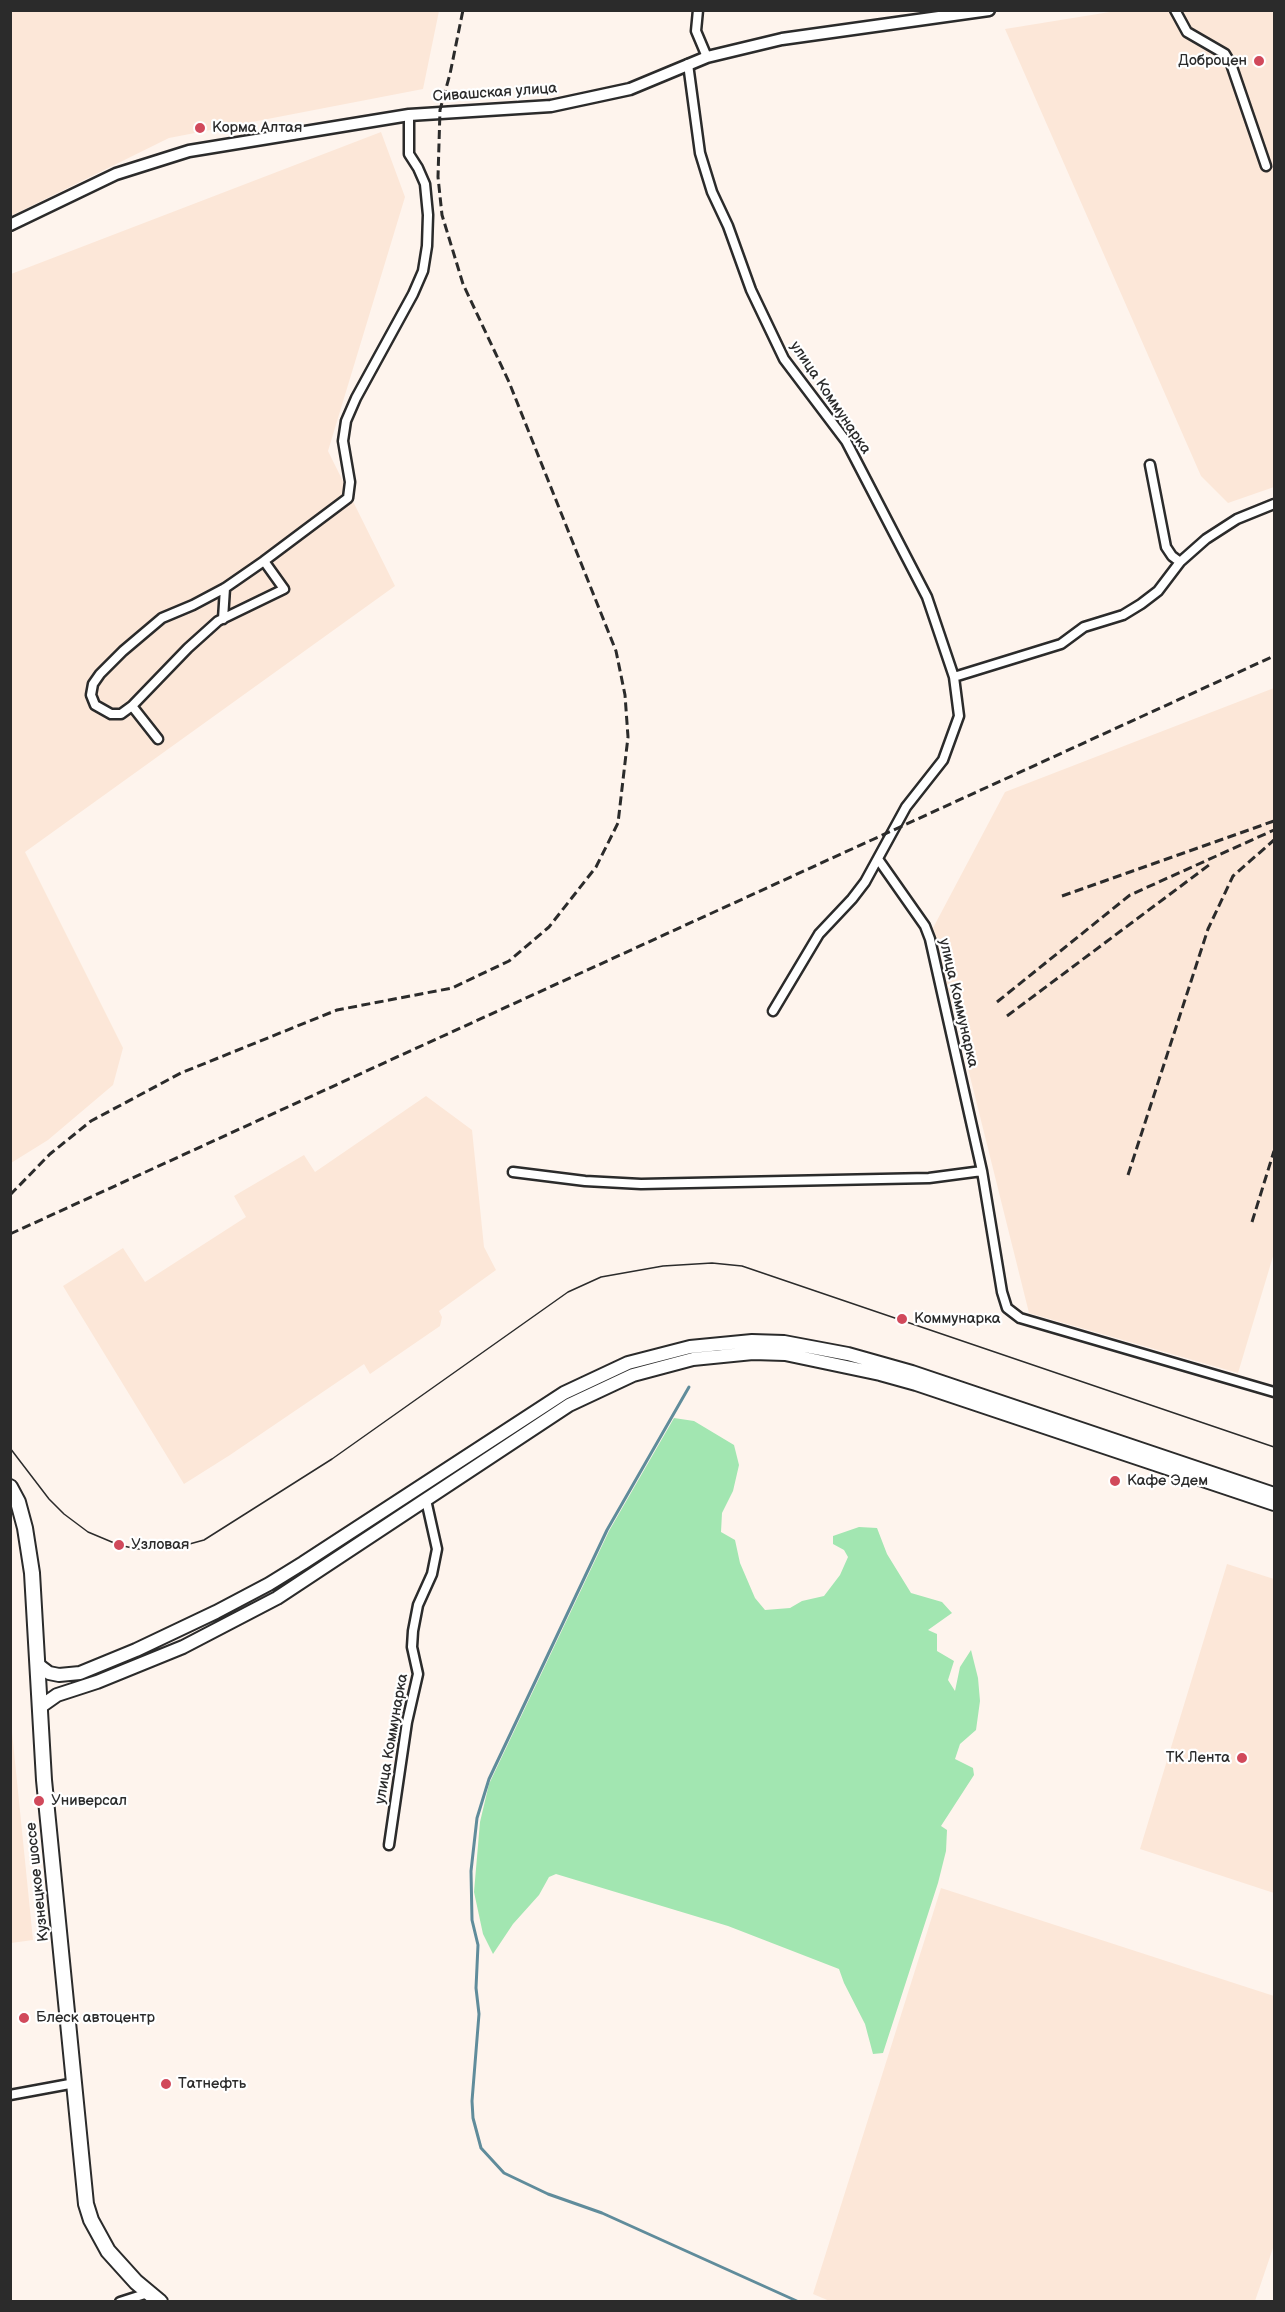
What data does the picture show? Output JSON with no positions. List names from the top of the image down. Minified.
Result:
{"streets":{"main road":["Кузнецкое шоссе"],"street":["Сивашская улица","улица Коммунарка"]},"crossings":[["Сивашская улица","улица Коммунарка"]],"places":["Доброцен","Корма Алтая","Коммунарка","Кафе Эдем","Узловая","ТК Лента","Универсал","Блеск автоцентр","Татнефть"]}
